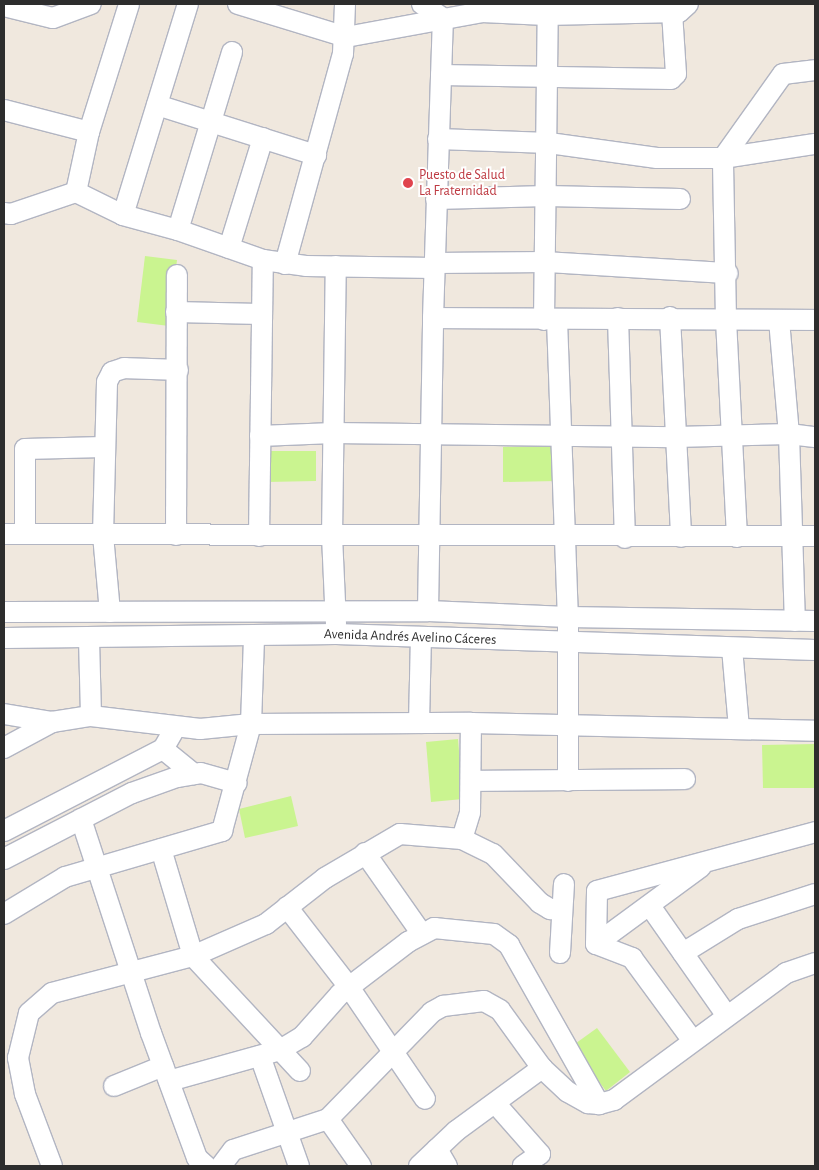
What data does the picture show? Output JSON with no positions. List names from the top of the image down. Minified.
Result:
{"streets":{"street":["Avenida Andrés Avelino Cáceres"]},"places":["Puesto de Salud La Fraternidad"]}
